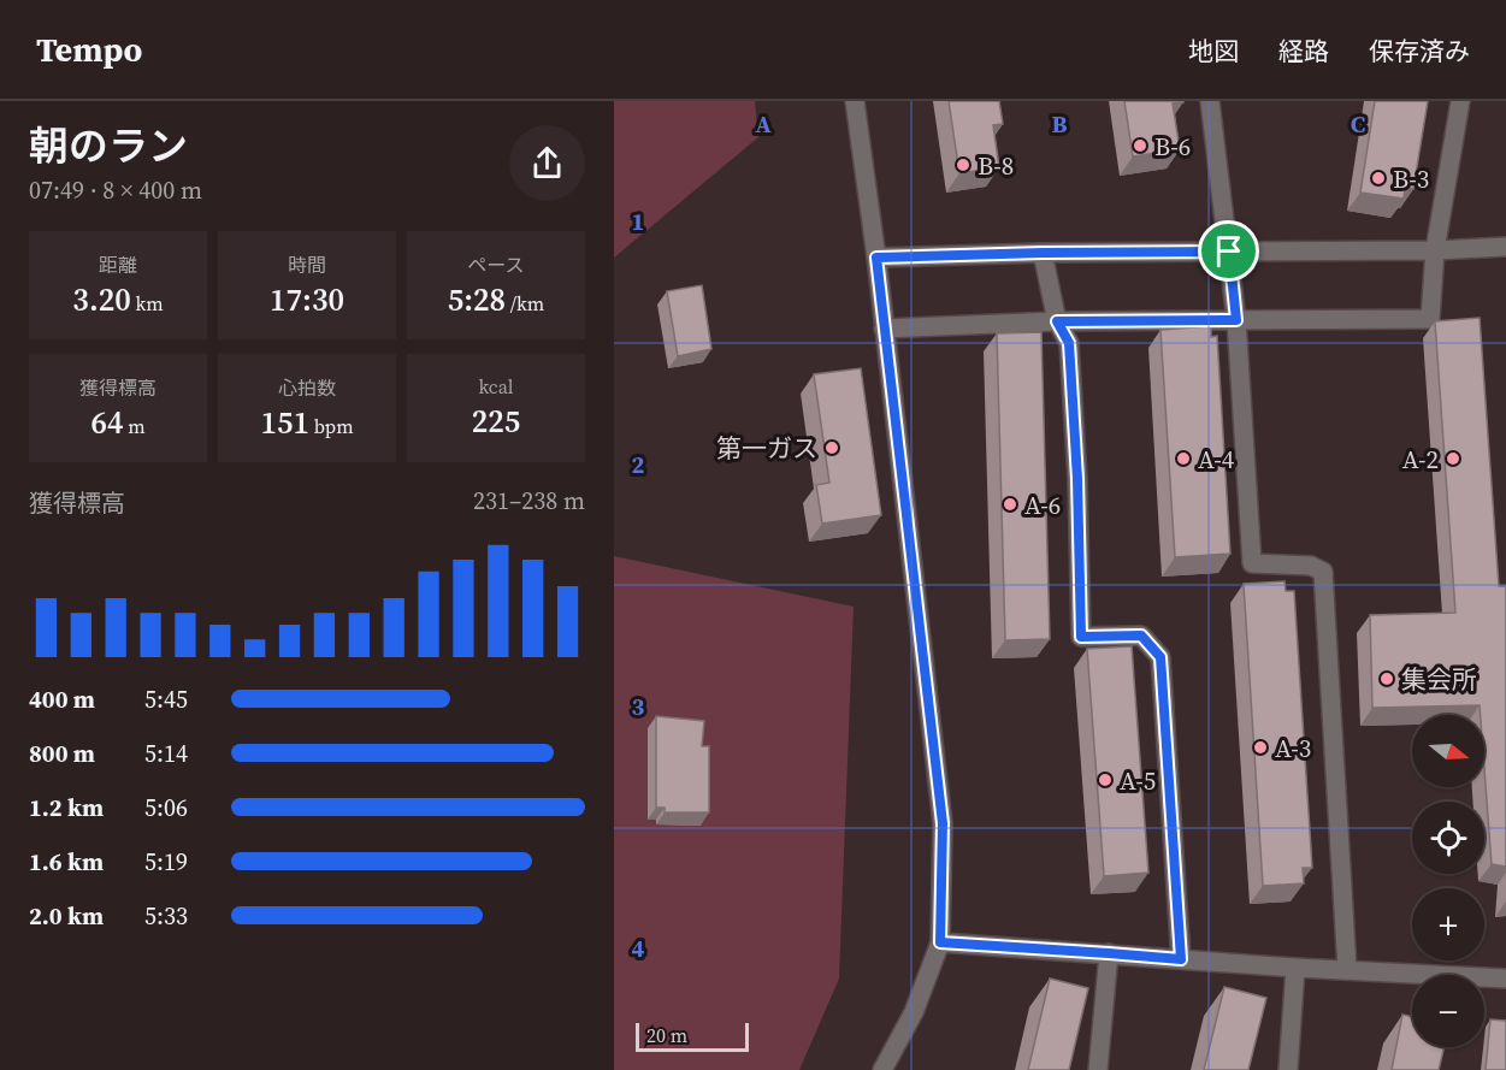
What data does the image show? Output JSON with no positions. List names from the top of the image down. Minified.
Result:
{"places":["B-6","B-8","B-3","第一ガス","A-4","A-2","A-6","集会所","A-3","A-5"],"scale_bar":"20 m","north":"right","page":{"header":"Tempo","nav":["地図","経路","保存済み"],"heading":["朝のラン","07:49 · 8 × 400 m"],"stats":[["距離","3.20 km"],["時間","17:30"],["ペース","5:28 /km"],["獲得標高","64 m"],["心拍数","151 bpm"],["kcal","225"]],"chart":["獲得標高","231–238 m"],"list":[{"name":"400 m","note":"5:45"},{"name":"800 m","note":"5:14"},{"name":"1.2 km","note":"5:06"},{"name":"1.6 km","note":"5:19"},{"name":"2.0 km","note":"5:33"}],"map_buttons":["+","−"],"scale":"20 m"},"grid":{"columns":["A","B","C"],"rows":["1","2","3","4"]}}
